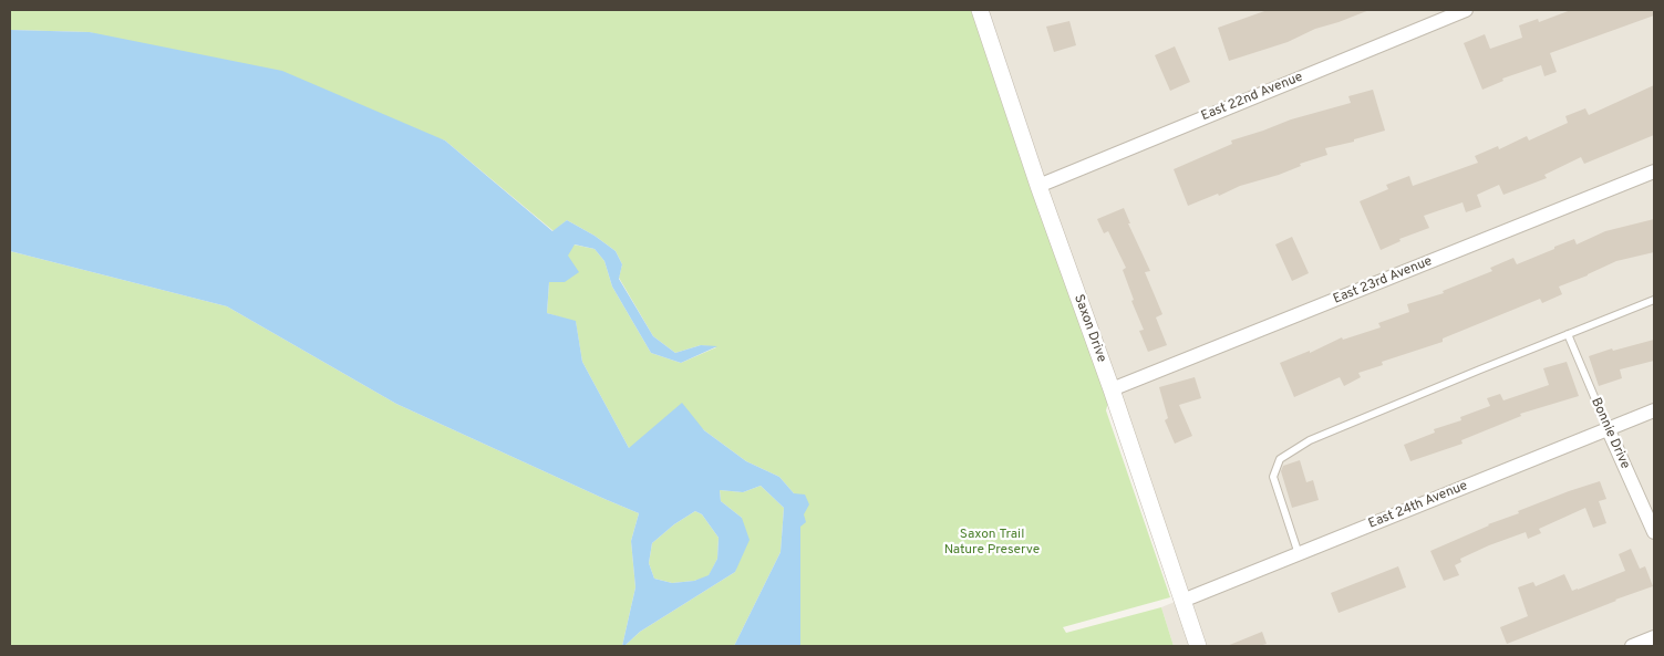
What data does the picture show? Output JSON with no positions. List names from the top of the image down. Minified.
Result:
{"streets":{"street":["East 22nd Avenue","East 23rd Avenue","Saxon Drive","Bonnie Drive","East 24th Avenue"]},"crossings":[["East 22nd Avenue","Saxon Drive"],["East 23rd Avenue","Saxon Drive"],["Saxon Drive","East 24th Avenue"],["Bonnie Drive","East 24th Avenue"]],"parks":["Saxon Trail Nature Preserve"]}
